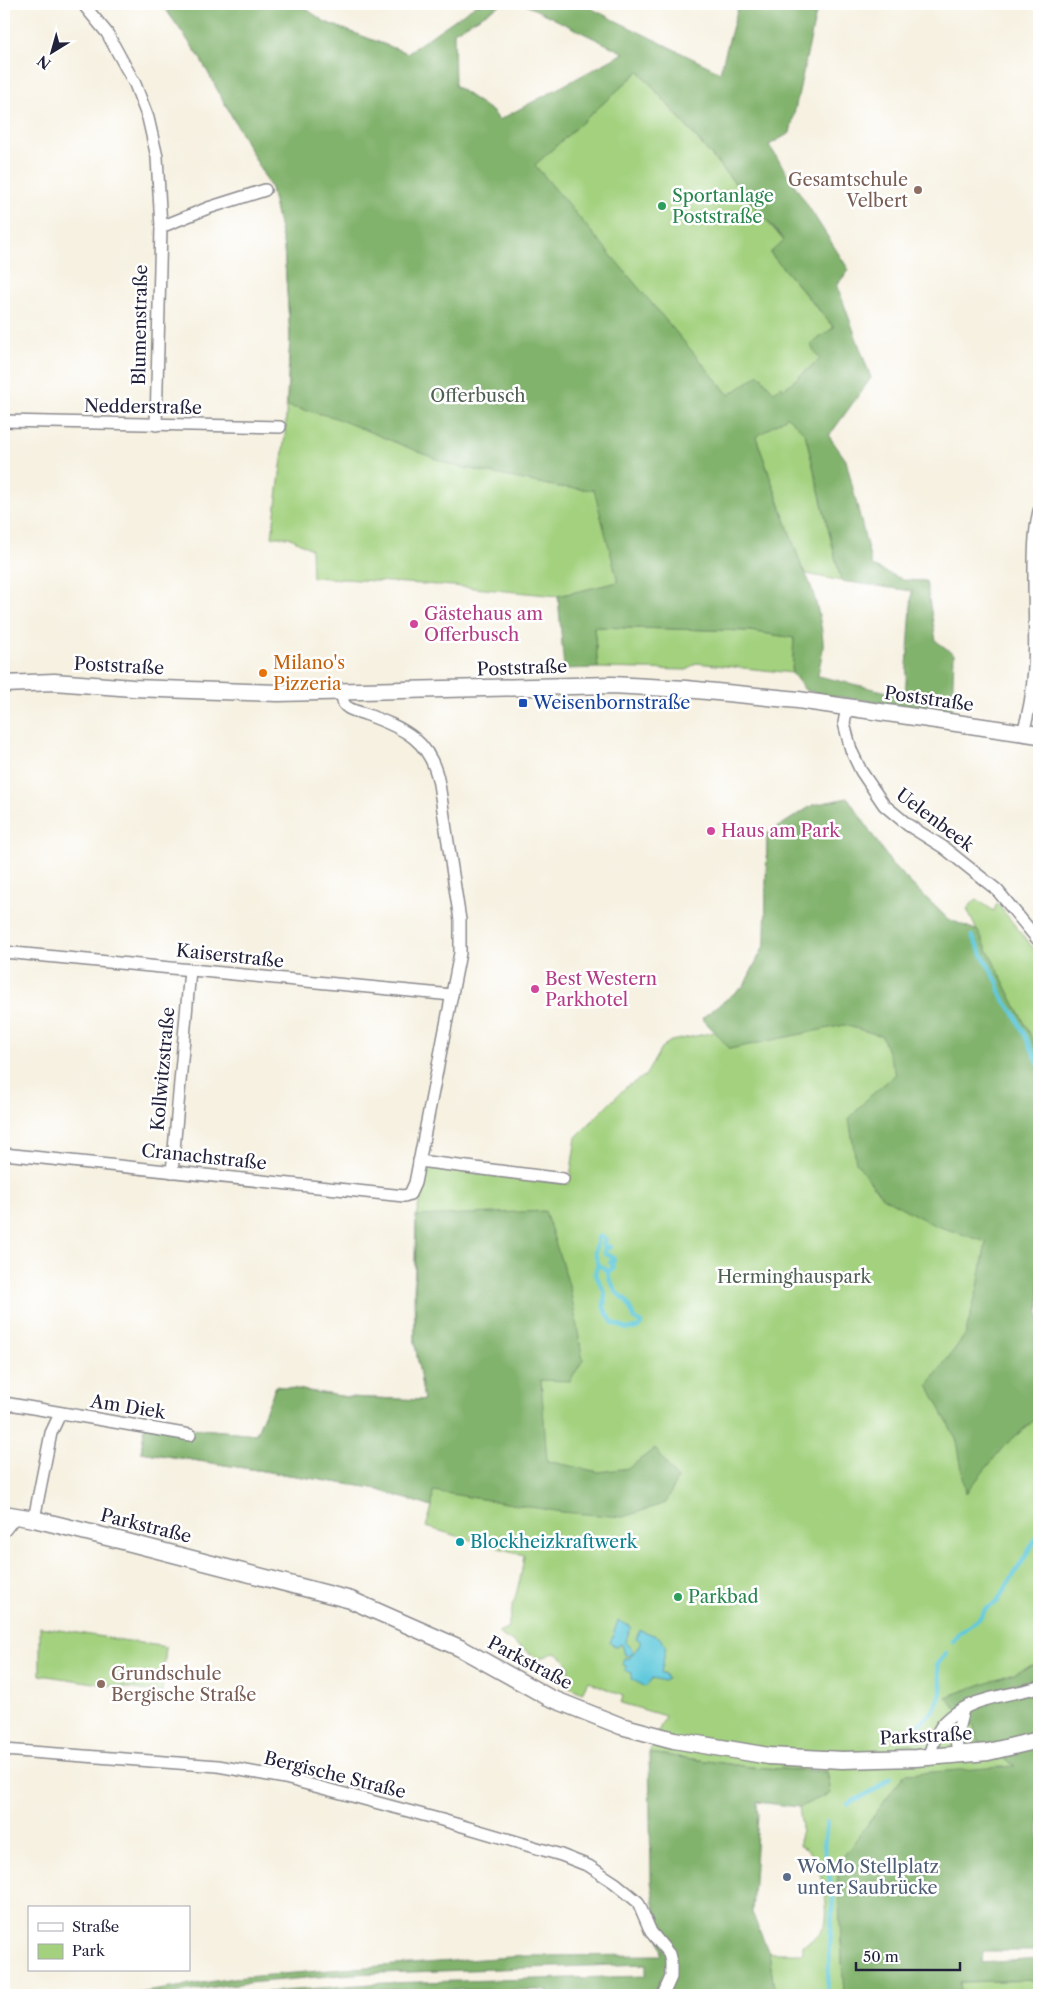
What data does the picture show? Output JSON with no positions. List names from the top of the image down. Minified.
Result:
{"streets":{"street":["Blumenstraße","Nedderstraße","Poststraße","Uelenbeek","Kaiserstraße","Kollwitzstraße","Cranachstraße","Am Diek","Parkstraße","Bergische Straße"]},"crossings":[["Blumenstraße","Nedderstraße"],["Poststraße","Uelenbeek"],["Kaiserstraße","Kollwitzstraße"],["Kollwitzstraße","Cranachstraße"]],"parks":["Offerbusch","Herminghauspark"],"places":{"other":["Gesamtschule Velbert","Sportanlage Poststraße","Gästehaus am Offerbusch","Milano's Pizzeria","Haus am Park","Best Western Parkhotel","Blockheizkraftwerk","Parkbad","Grundschule Bergische Straße","WoMo Stellplatz unter Saubrücke"],"transit":["Weisenbornstraße"]},"legend":["Straße","Park"],"scale_bar":"50 m","north":"bottom left"}
